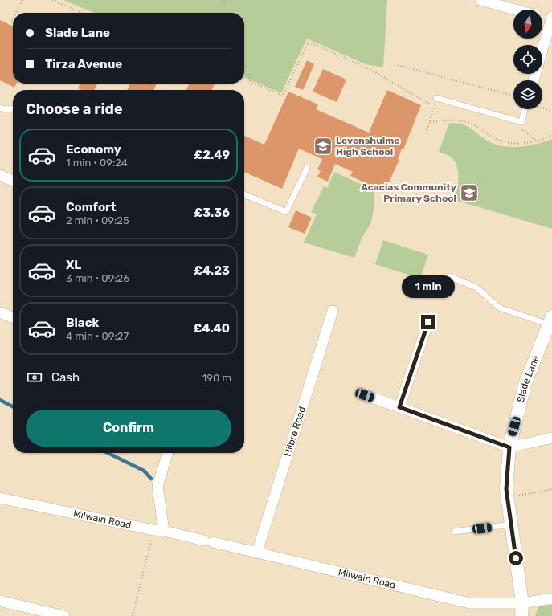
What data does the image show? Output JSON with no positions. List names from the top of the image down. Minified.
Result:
{"streets":{"street":["Slade Lane","Hilbre Road","Milwain Road"]},"crossings":[["Slade Lane","Milwain Road"],["Hilbre Road","Milwain Road"]],"places":{"school or university":["Levenshulme High School","Acacias Community Primary School"]},"north":"bottom","page":{"banner":["Slade Lane","Tirza Avenue"],"heading":"Choose a ride","list":[{"name":"Economy","note":"1 min · 09:24","value":"£2.49"},{"name":"Comfort","note":"2 min · 09:25","value":"£3.36"},{"name":"XL","note":"3 min · 09:26","value":"£4.23"},{"name":"Black","note":"4 min · 09:27","value":"£4.40"}],"bubble":"1 min","pay":["Cash","190 m"],"buttons":"Confirm"}}
